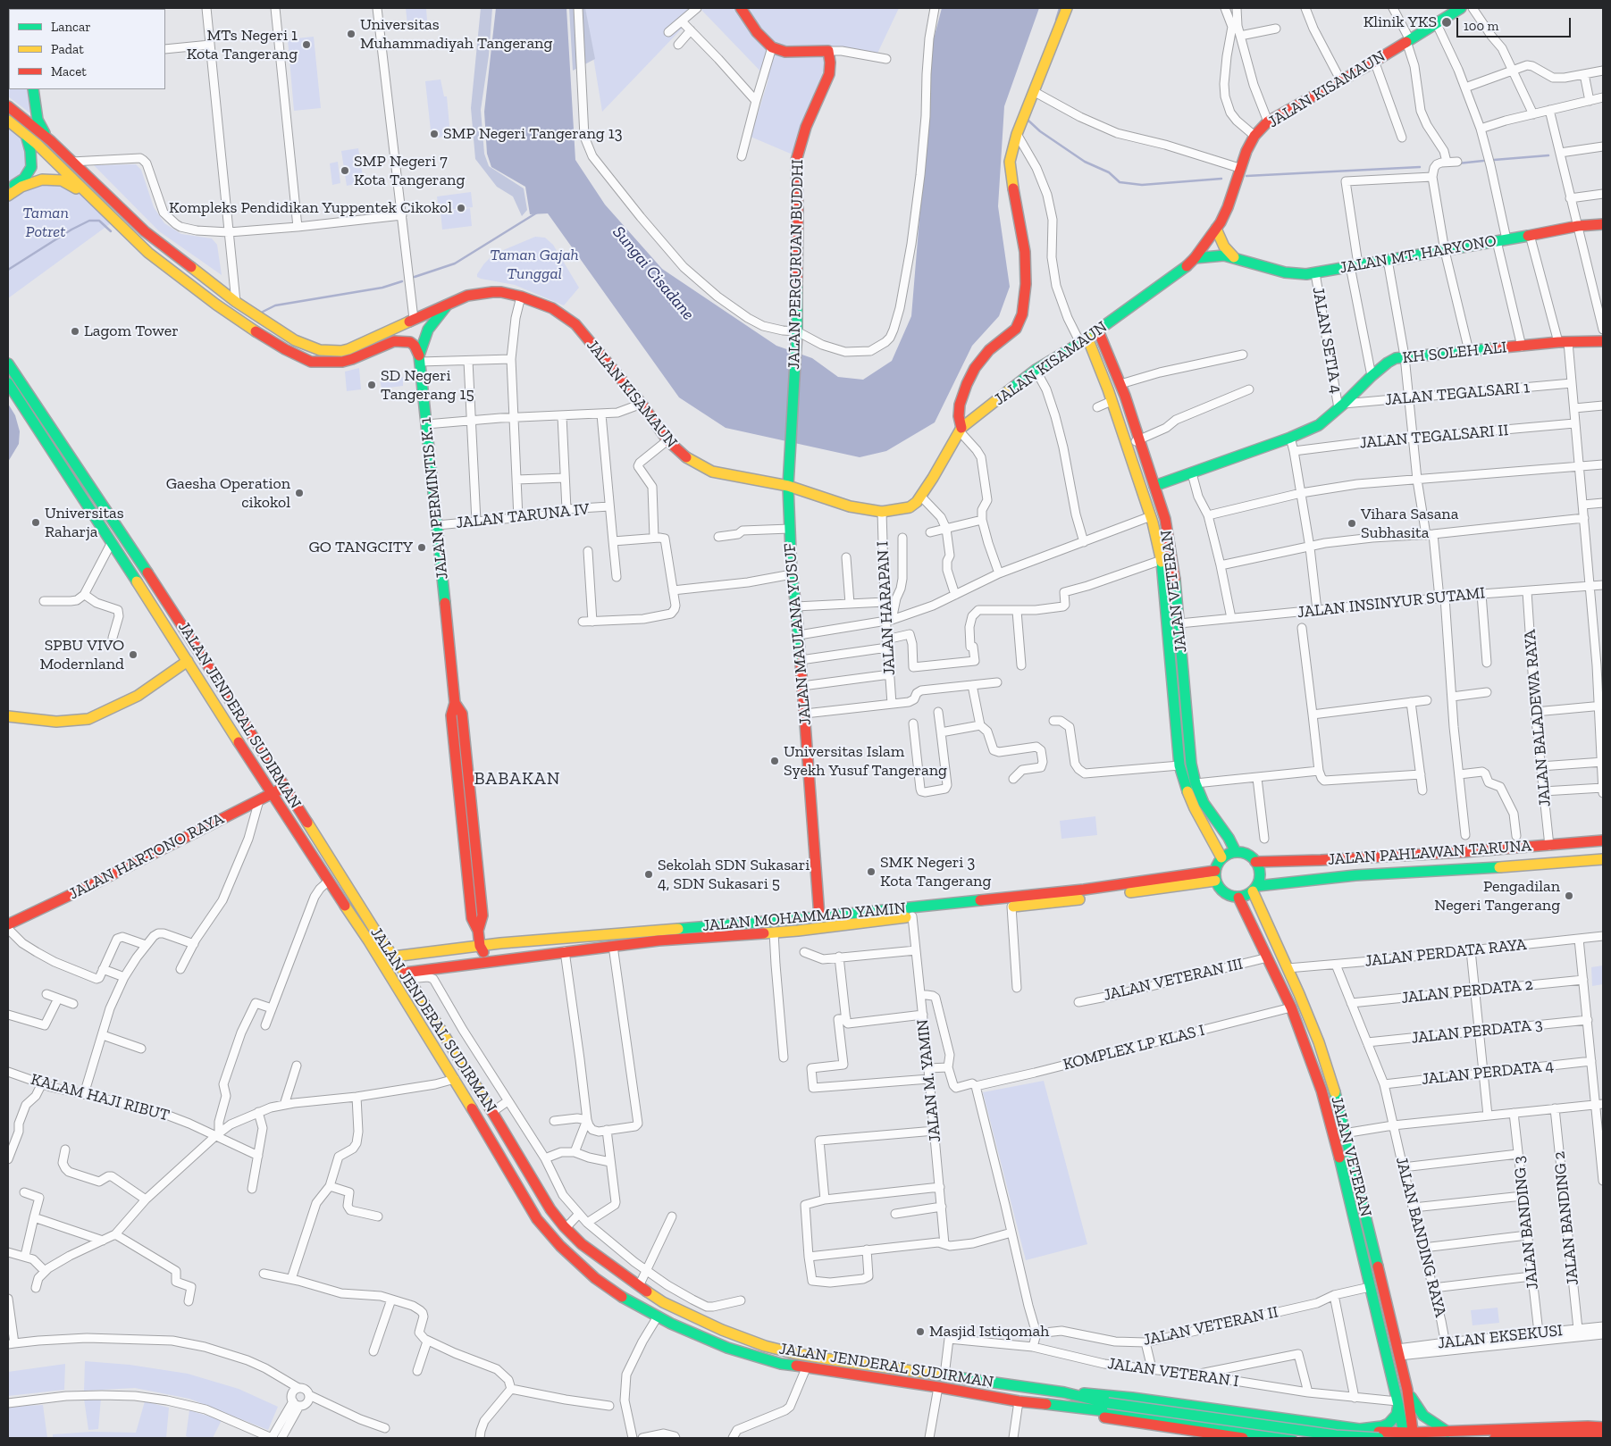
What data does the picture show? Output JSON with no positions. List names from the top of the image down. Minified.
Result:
{"streets":{"main road":["JALAN KISAMAUN","JALAN MT. HARYONO","JALAN PERGURUAN BUDDHI","KH SOLEH ALI","JALAN PERMINTIS K. 1","JALAN VETERAN","JALAN MAULANA YUSUF","JALAN JENDERAL SUDIRMAN","JALAN PAHLAWAN TARUNA","JALAN HARTONO RAYA","JALAN MOHAMMAD YAMIN"],"street":["JALAN SETIA 4","JALAN TEGALSARI 1","JALAN TEGALSARI II","JALAN TARUNA IV","JALAN INSINYUR SUTAMI","JALAN HARAPAN I","JALAN BALADEWA RAYA","JALAN PERDATA RAYA","JALAN VETERAN III","JALAN PERDATA 2","JALAN PERDATA 3","KOMPLEX LP KLAS I","JALAN PERDATA 4","JALAN M. YAMIN","KALAM HAJI RIBUT","JALAN BANDING 2","JALAN BANDING 3","JALAN BANDING RAYA","JALAN VETERAN II","JALAN EKSEKUSI","JALAN VETERAN I"]},"crossings":[["JALAN KISAMAUN","JALAN MT. HARYONO"],["JALAN KISAMAUN","JALAN PERGURUAN BUDDHI"],["JALAN KISAMAUN","JALAN PERMINTIS K. 1"],["JALAN KISAMAUN","JALAN VETERAN"],["JALAN KISAMAUN","JALAN HARAPAN I"],["JALAN KISAMAUN","JALAN MAULANA YUSUF"],["JALAN MT. HARYONO","JALAN SETIA 4"],["JALAN PERGURUAN BUDDHI","JALAN MAULANA YUSUF"],["JALAN SETIA 4","KH SOLEH ALI"],["JALAN SETIA 4","JALAN TEGALSARI 1"],["KH SOLEH ALI","JALAN TEGALSARI 1"],["KH SOLEH ALI","JALAN VETERAN"],["JALAN PERMINTIS K. 1","JALAN TARUNA IV"],["JALAN PERMINTIS K. 1","JALAN MOHAMMAD YAMIN"],["JALAN VETERAN","JALAN INSINYUR SUTAMI"],["JALAN VETERAN","JALAN JENDERAL SUDIRMAN"],["JALAN VETERAN","JALAN PAHLAWAN TARUNA"],["JALAN VETERAN","JALAN MOHAMMAD YAMIN"],["JALAN VETERAN","JALAN PERDATA RAYA"],["JALAN VETERAN","JALAN VETERAN III"],["JALAN VETERAN","KOMPLEX LP KLAS I"],["JALAN VETERAN","JALAN VETERAN II"],["JALAN VETERAN","JALAN EKSEKUSI"],["JALAN VETERAN","JALAN VETERAN I"],["JALAN INSINYUR SUTAMI","JALAN BALADEWA RAYA"],["JALAN MAULANA YUSUF","JALAN MOHAMMAD YAMIN"],["JALAN JENDERAL SUDIRMAN","JALAN HARTONO RAYA"],["JALAN JENDERAL SUDIRMAN","JALAN MOHAMMAD YAMIN"],["JALAN JENDERAL SUDIRMAN","JALAN VETERAN I"],["JALAN BALADEWA RAYA","JALAN PAHLAWAN TARUNA"],["JALAN PAHLAWAN TARUNA","JALAN MOHAMMAD YAMIN"],["JALAN MOHAMMAD YAMIN","JALAN M. YAMIN"],["JALAN PERDATA RAYA","JALAN BANDING RAYA"],["JALAN PERDATA 2","JALAN BANDING RAYA"],["JALAN PERDATA 3","JALAN BANDING RAYA"],["JALAN PERDATA 4","JALAN BANDING RAYA"],["JALAN BANDING 2","JALAN EKSEKUSI"],["JALAN BANDING 3","JALAN EKSEKUSI"],["JALAN BANDING RAYA","JALAN EKSEKUSI"]],"districts":["BABAKAN"],"water":["Sungai Cisadane"],"parks":["Taman Potret","Taman Gajah Tunggal"],"places":["Klinik YKS","Universitas Muhammadiyah Tangerang","MTs Negeri 1 Kota Tangerang","SMP Negeri Tangerang 13","SMP Negeri 7 Kota Tangerang","Kompleks Pendidikan Yuppentek Cikokol","Lagom Tower","SD Negeri Tangerang 15","Gaesha Operation cikokol","Universitas Raharja","Vihara Sasana Subhasita","GO TANGCITY","SPBU VIVO Modernland","Universitas Islam Syekh Yusuf Tangerang","SMK Negeri 3 Kota Tangerang","Sekolah SDN Sukasari 4, SDN Sukasari 5","Pengadilan Negeri Tangerang","Masjid Istiqomah"],"legend":["Lancar","Padat","Macet"],"scale_bar":"100 m"}
